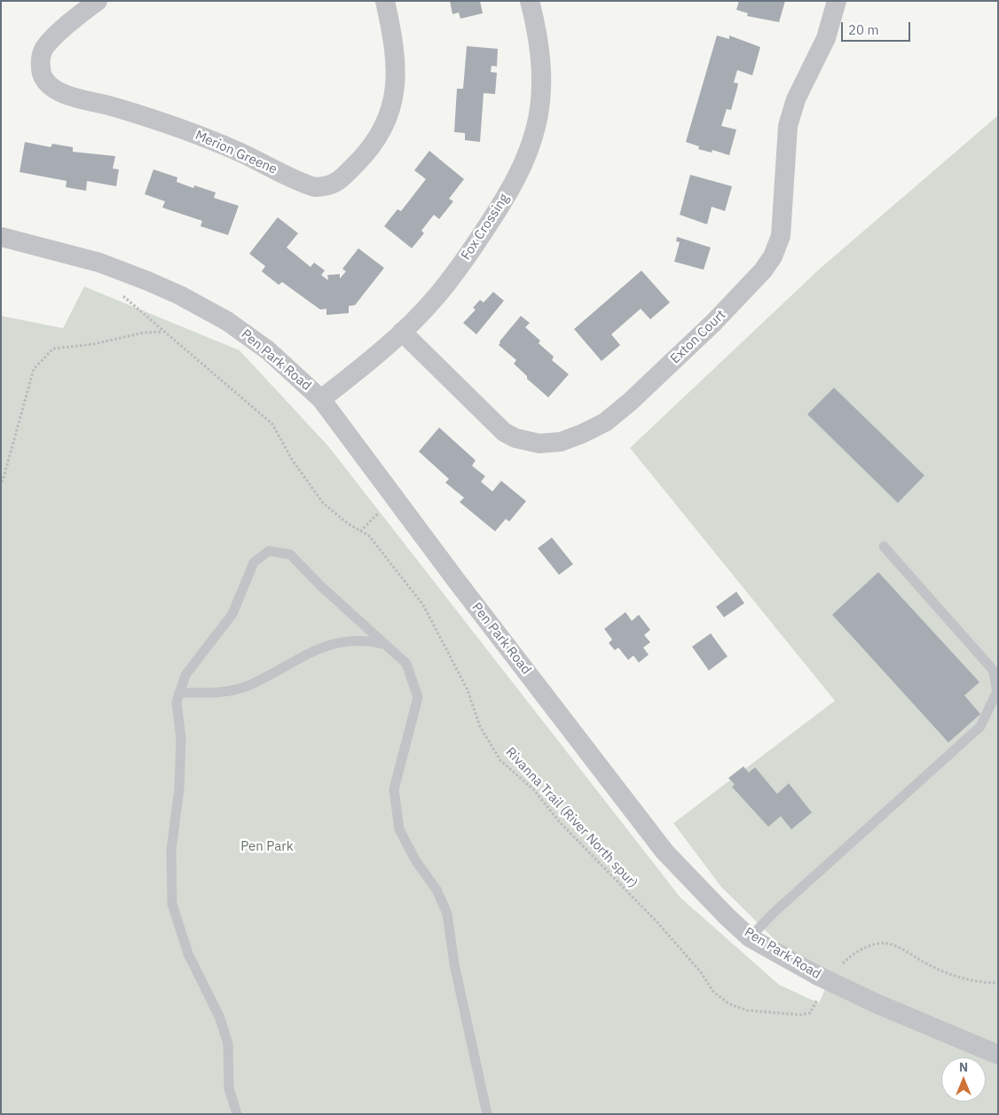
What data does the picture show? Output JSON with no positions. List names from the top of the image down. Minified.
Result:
{"streets":{"street":["Merion Greene","Fox Crossing","Exton Court","Pen Park Road"],"path":["Rivanna Trail (River North spur)"]},"crossings":[["Fox Crossing","Exton Court"],["Fox Crossing","Pen Park Road"]],"parks":["Pen Park"],"scale_bar":"20 m","north":"top"}
